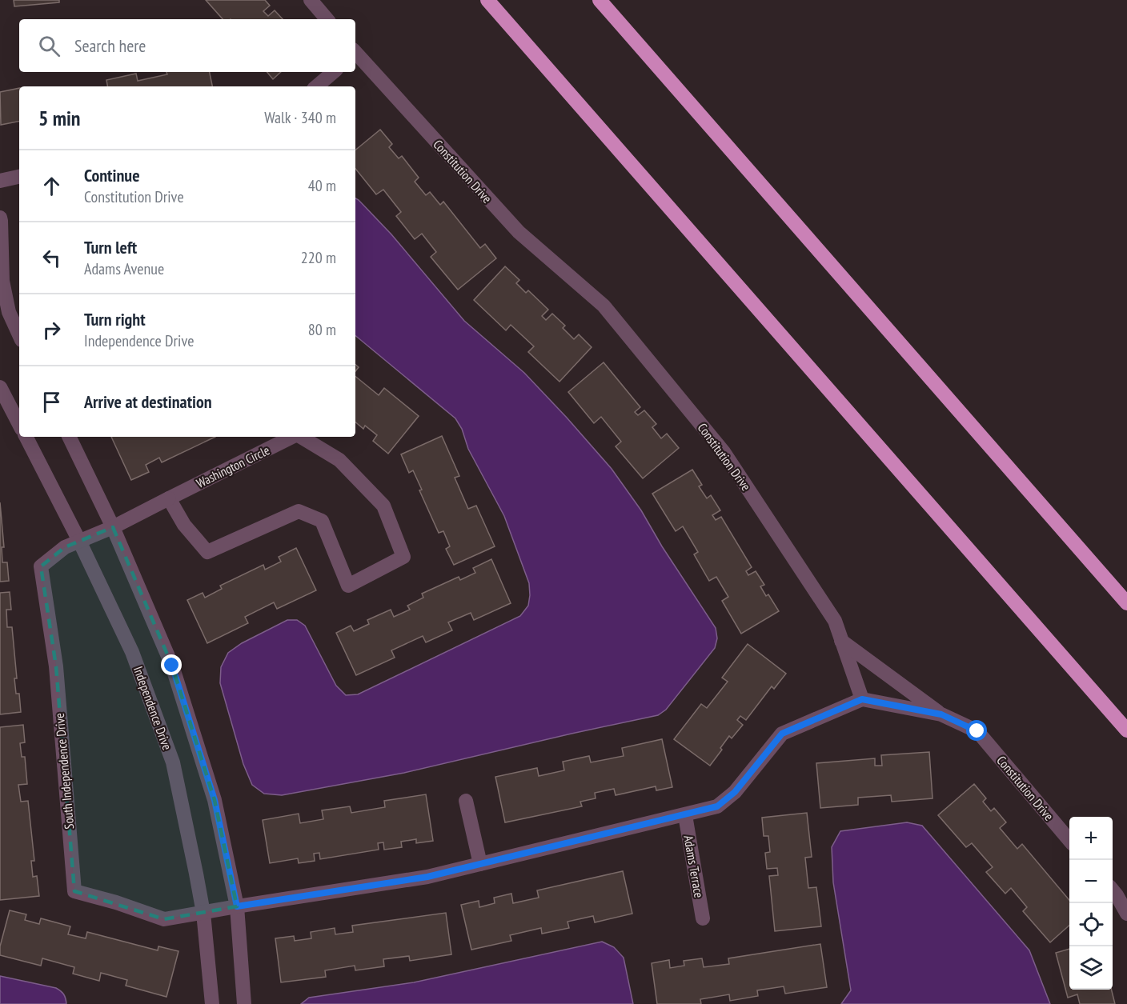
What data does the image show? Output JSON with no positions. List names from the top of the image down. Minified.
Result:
{"streets":{"street":["Constitution Drive","Washington Circle","Independence Drive","South Independence Drive","Adams Terrace"]},"crossings":[["Constitution Drive","South Independence Drive"],["Washington Circle","South Independence Drive"],["Independence Drive","South Independence Drive"],["South Independence Drive","Adams Terrace"]],"page":{"search":"Search here","heading":["5 min","Walk · 340 m"],"list":[["Continue","Constitution Drive","40 m"],["Turn left","Adams Avenue","220 m"],["Turn right","Independence Drive","80 m"],"Arrive at destination"],"map_buttons":["+","−"]}}
